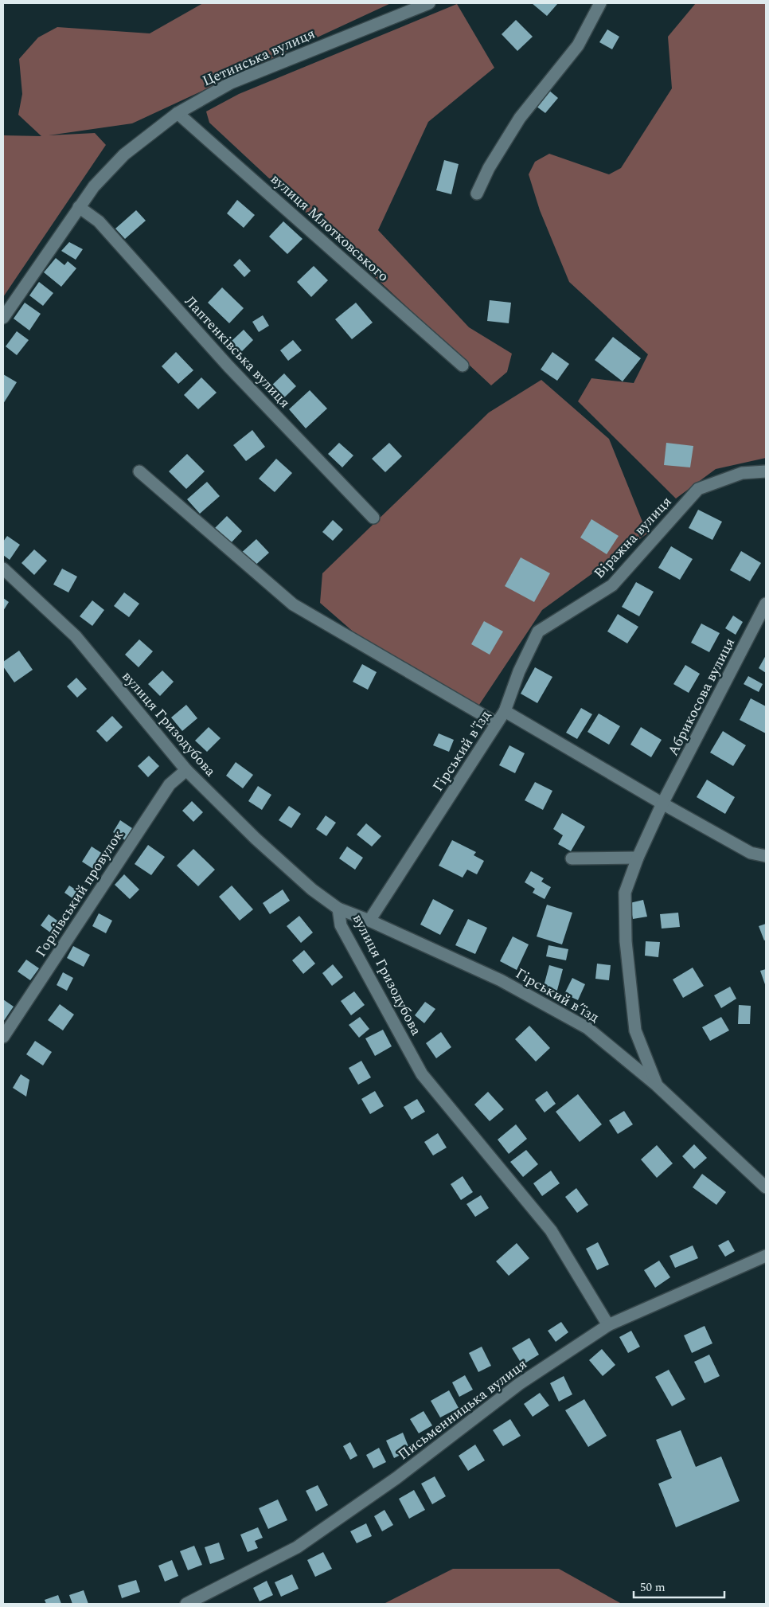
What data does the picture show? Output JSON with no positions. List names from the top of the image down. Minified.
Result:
{"streets":{"street":["Цетинська вулиця","вулиця Млотковського","Лаптенківська вулиця","Віражна вулиця","Абрикосова вулиця","вулиця Гризодубова","Гірський в'їзд","Горлівський провулок","Гірський в’їзд","Письменницька вулиця"]},"crossings":[["Цетинська вулиця","вулиця Млотковського"],["Цетинська вулиця","Лаптенківська вулиця"],["Віражна вулиця","Гірський в'їзд"],["Абрикосова вулиця","Гірський в'їзд"],["вулиця Гризодубова","Горлівський провулок"],["вулиця Гризодубова","Гірський в’їзд"],["вулиця Гризодубова","Письменницька вулиця"],["Гірський в'їзд","Гірський в’їзд"]],"scale_bar":"50 m"}
